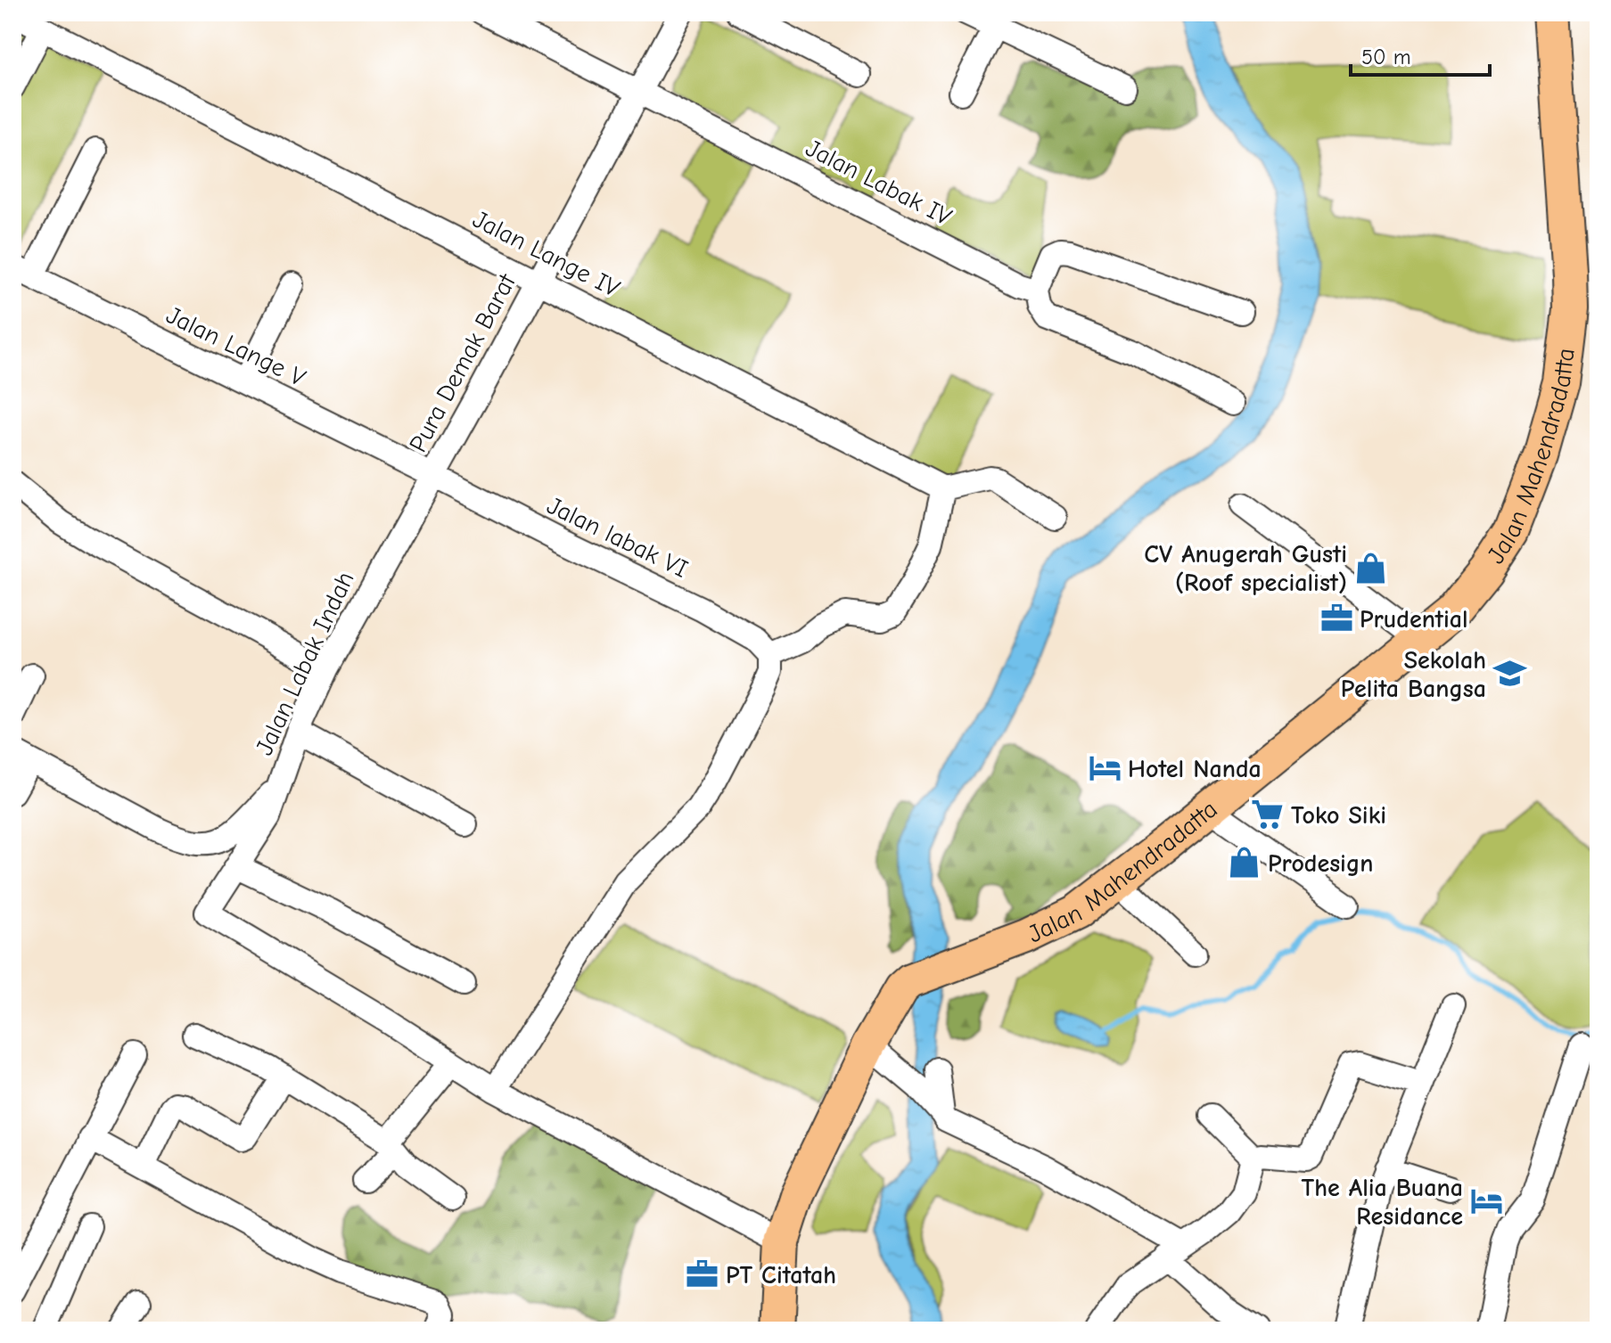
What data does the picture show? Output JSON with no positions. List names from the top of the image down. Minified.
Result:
{"streets":{"highway":["Jalan Mahendradatta"],"street":["Jalan Labak IV","Jalan Lange IV","Jalan Lange V","Pura Demak Barat","Jalan labak VI","Jalan Labak Indah"]},"crossings":[["Jalan Labak IV","Pura Demak Barat"],["Jalan Lange IV","Pura Demak Barat"],["Jalan Lange V","Pura Demak Barat"],["Jalan Lange V","Jalan labak VI"],["Jalan Lange V","Jalan Labak Indah"],["Pura Demak Barat","Jalan labak VI"],["Pura Demak Barat","Jalan Labak Indah"],["Jalan labak VI","Jalan Labak Indah"]],"places":{"shop":["CV Anugerah Gusti (Roof specialist)","Prodesign"],"office":["Prudential","PT Citatah"],"school or university":["Sekolah Pelita Bangsa"],"hotel":["Hotel Nanda","The Alia Buana Residance"],"supermarket":["Toko Siki"]},"scale_bar":"50 m"}
